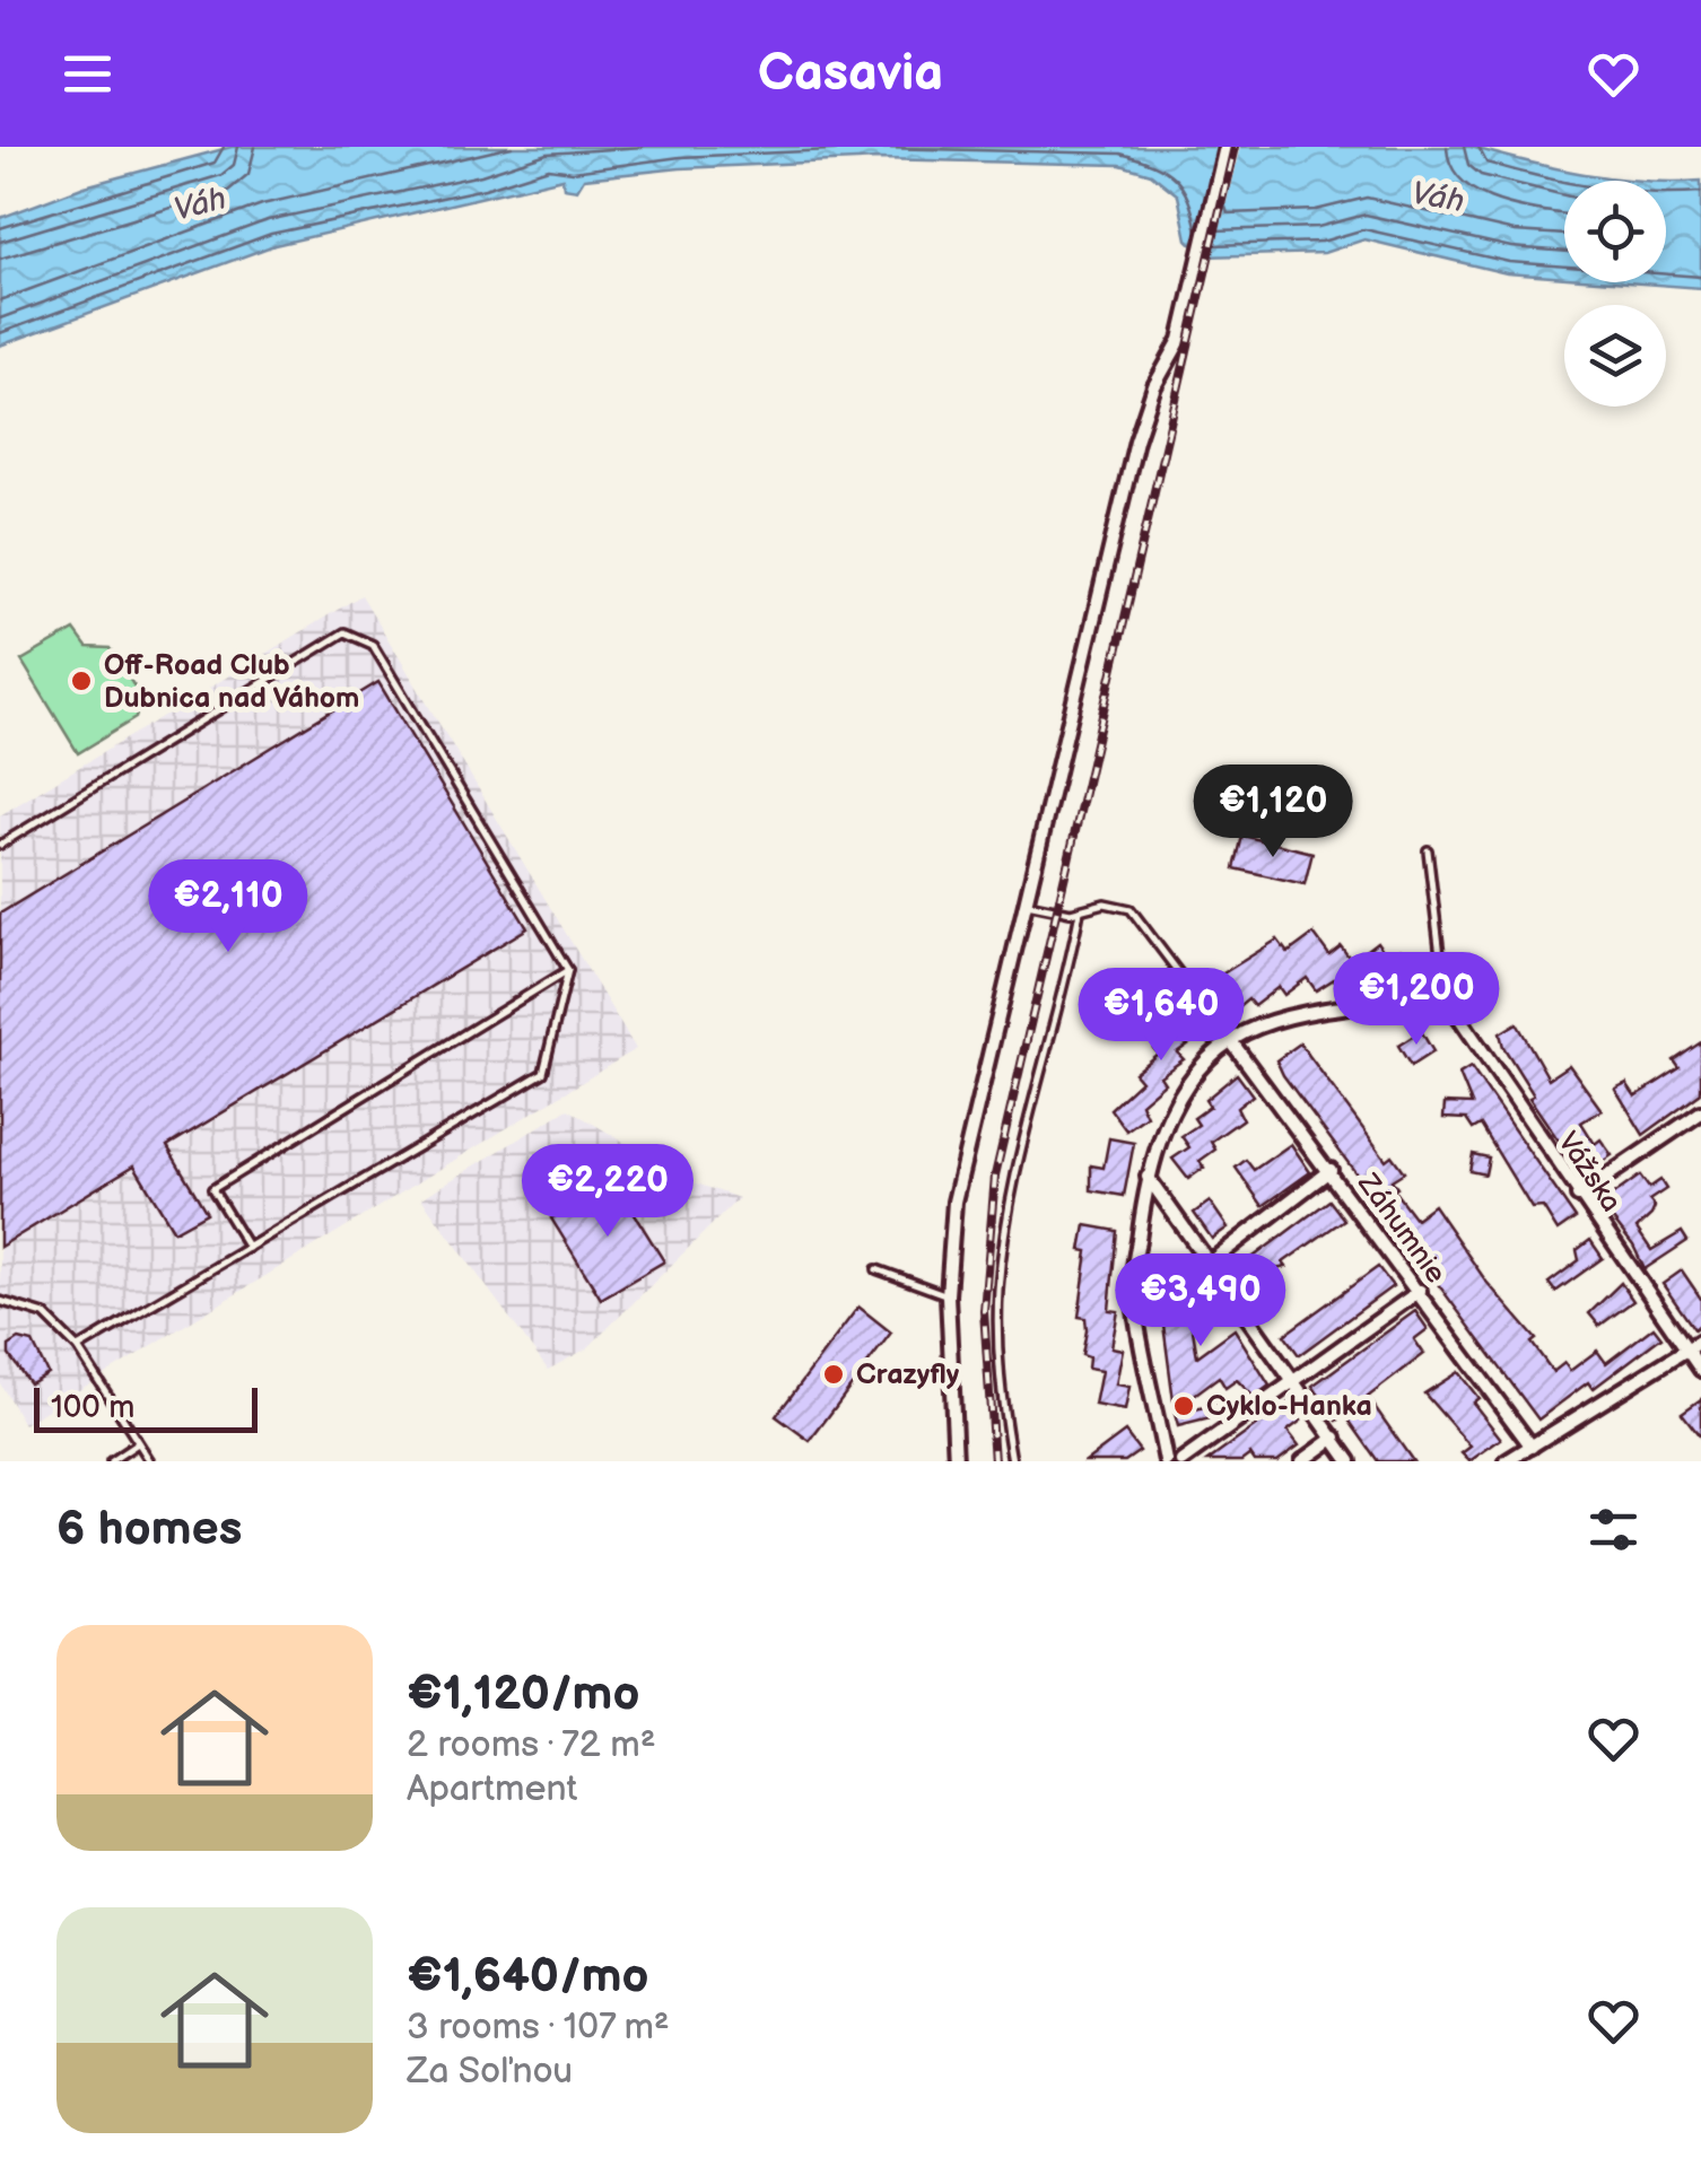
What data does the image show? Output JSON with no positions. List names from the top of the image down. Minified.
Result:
{"streets":{"street":["Vážska","Záhumnie"]},"water":["Váh"],"places":["Off-Road Club Dubnica nad Váhom","Crazyfly","Cyklo-Hanka"],"scale_bar":"100 m","page":{"header":"Casavia","price":["€1,120","€2,110","€1,200","€1,640","€2,220","€3,490"],"scale":"100 m","heading":"6 homes","list":[{"name":"€1,120/mo","note":"2 rooms · 72 m² · Apartment"},{"name":"€1,640/mo","note":"3 rooms · 107 m² · Za Soľnou"}]}}
